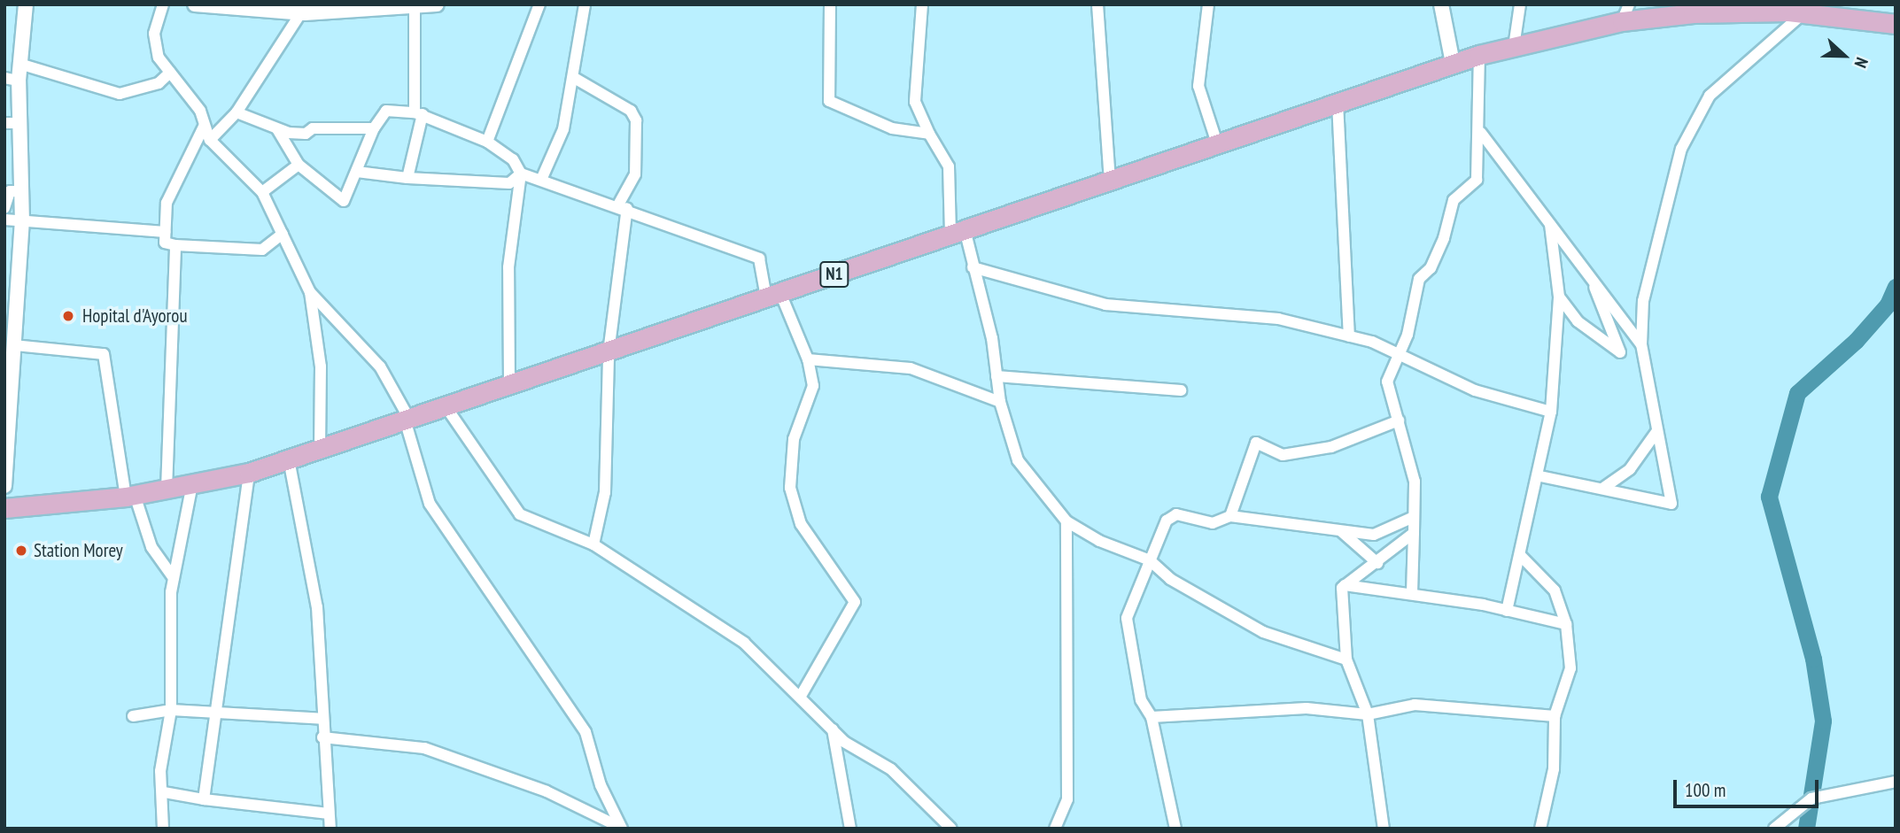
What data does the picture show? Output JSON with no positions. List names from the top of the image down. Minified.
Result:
{"streets":{"main road":["N1"]},"places":["Hopital d'Ayorou","Station Morey"],"scale_bar":"100 m","north":"right"}
